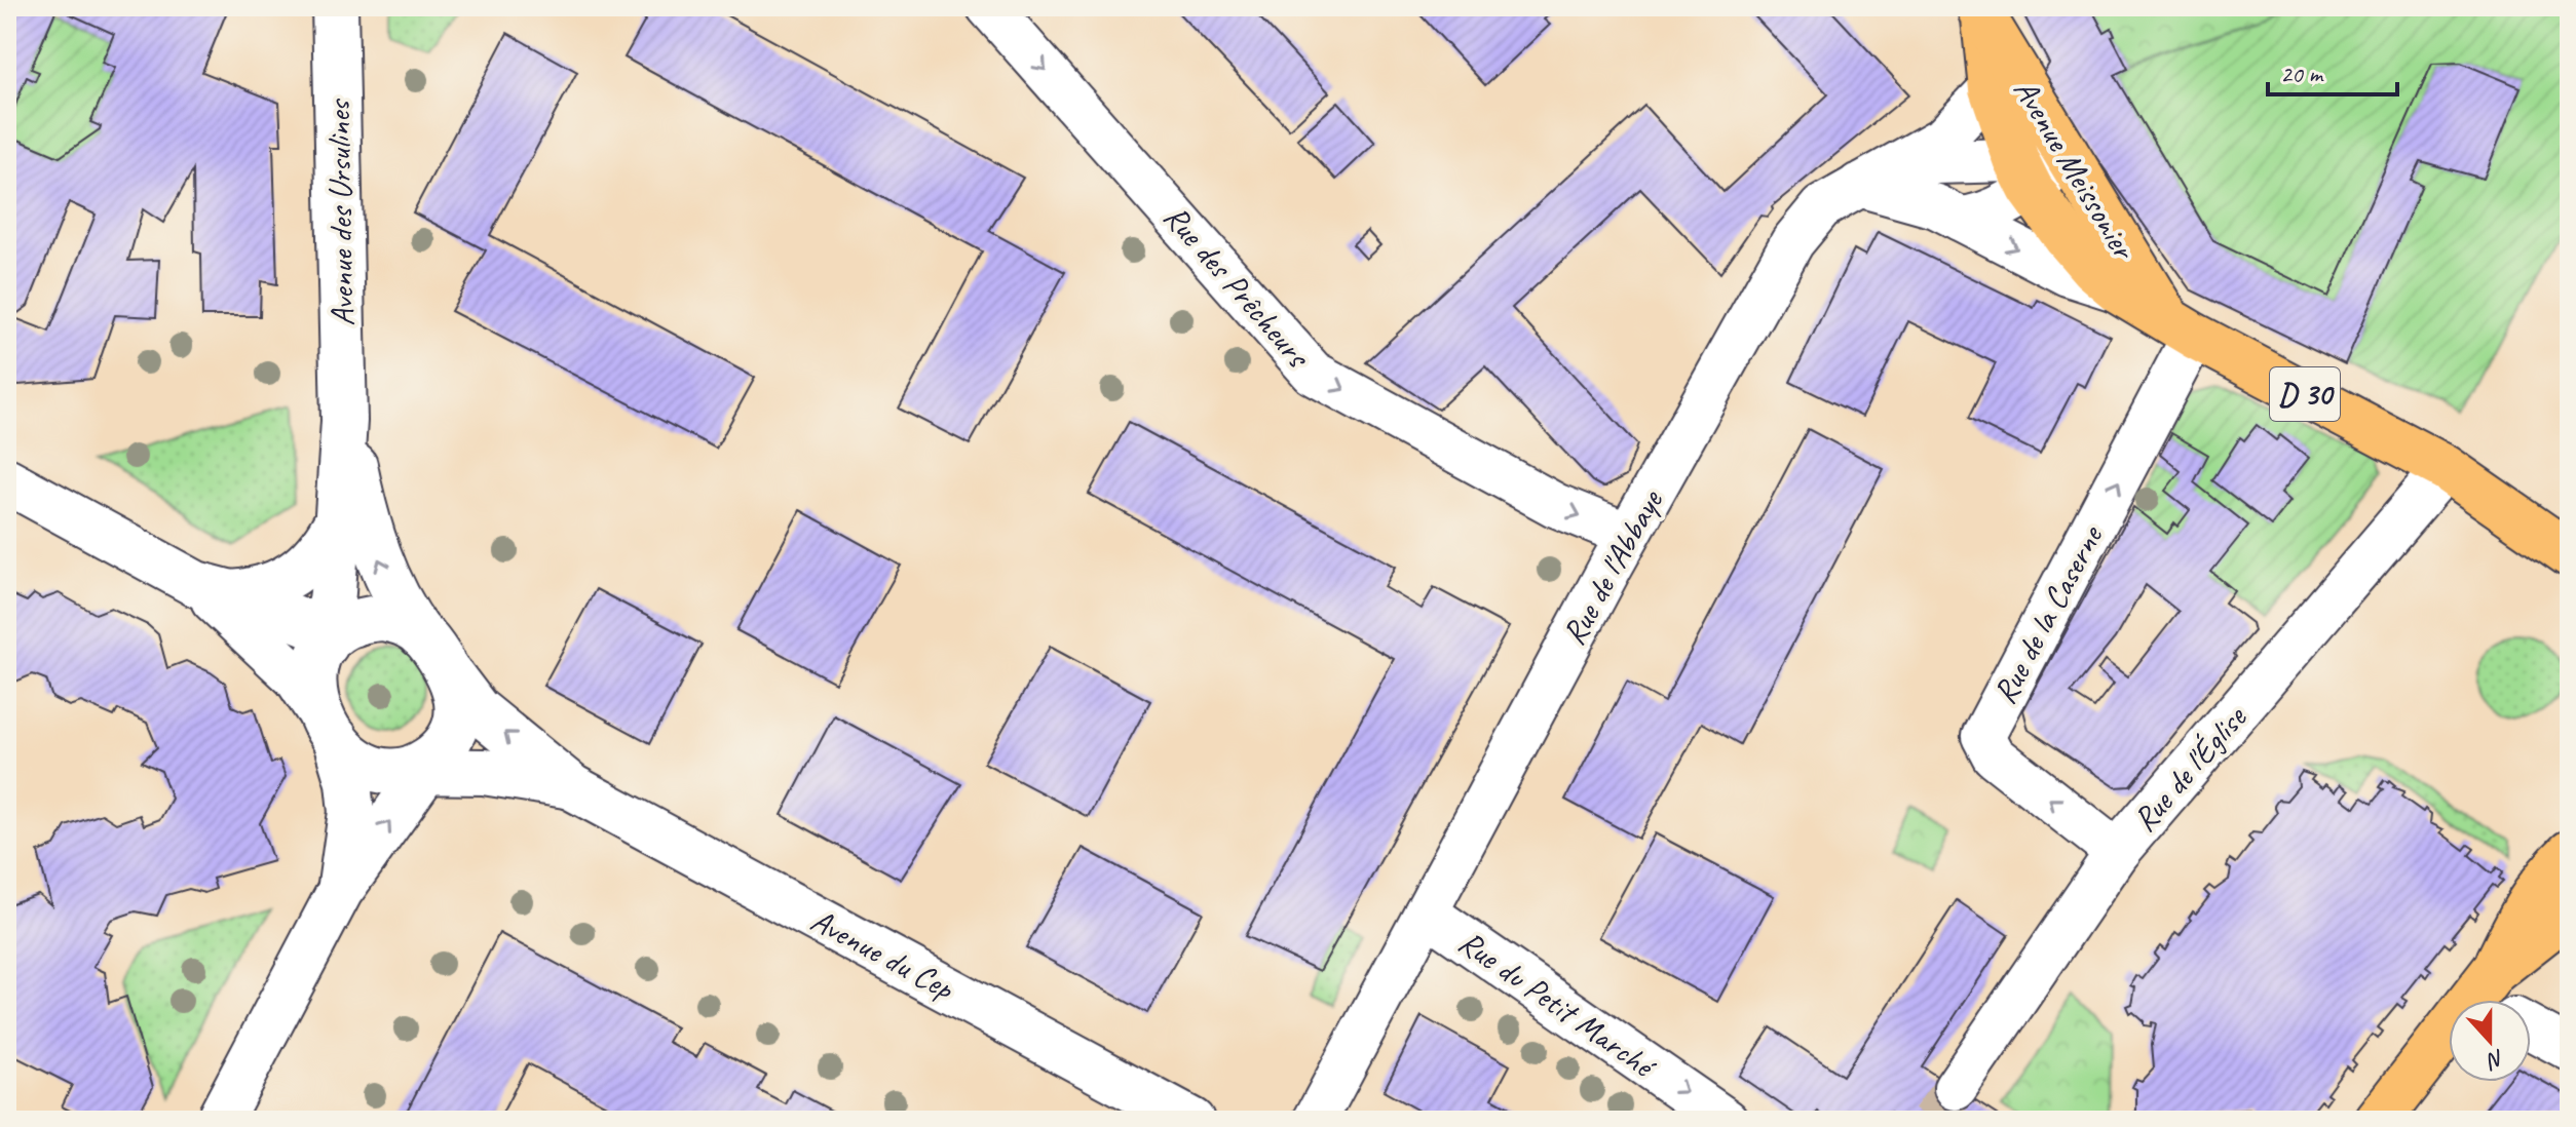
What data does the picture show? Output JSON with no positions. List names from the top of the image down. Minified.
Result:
{"streets":{"main road":["Avenue Meissonier","D 30"],"street":["Avenue des Ursulines","Rue des Prêcheurs","Rue de l'Abbaye","Rue de la Caserne","Rue de l'Église","Avenue du Cep","Rue du Petit Marché"]},"crossings":[["Avenue Meissonier","D 30"],["Avenue Meissonier","Rue de l'Abbaye"],["Avenue Meissonier","Rue de la Caserne"],["Avenue Meissonier","Rue de l'Église"],["Avenue des Ursulines","Avenue du Cep"],["Rue des Prêcheurs","Rue de l'Abbaye"],["D 30","Rue de l'Abbaye"],["Rue de l'Abbaye","Rue du Petit Marché"],["Rue de la Caserne","Rue de l'Église"]],"one_way":["Rue des Prêcheurs","Rue de la Caserne","Rue du Petit Marché"],"scale_bar":"20 m","north":"bottom"}
